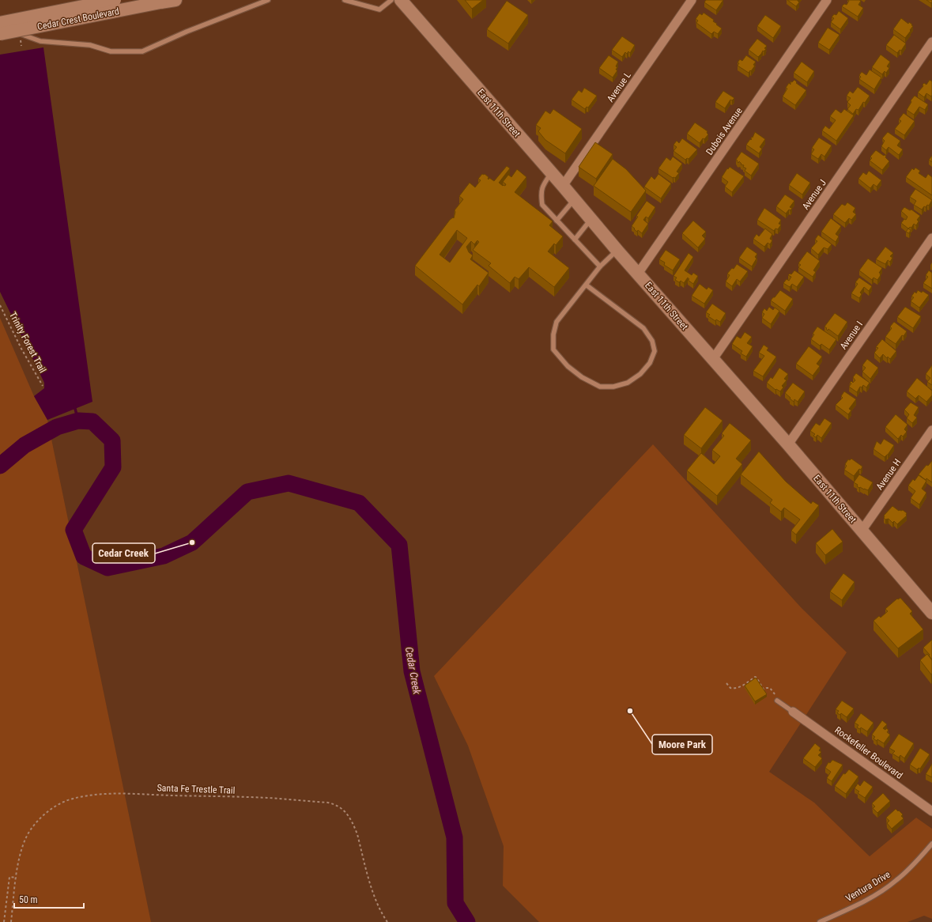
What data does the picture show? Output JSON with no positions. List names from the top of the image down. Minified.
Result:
{"streets":{"street":["Cedar Crest Boulevard","Avenue L","East 11th Street","Dubois Avenue","Avenue J","Avenue I","Avenue H","Rockefeller Boulevard"],"lane":["Ventura Drive"],"path":["Trinity Forest Trail","Santa Fe Trestle Trail"]},"crossings":[["Avenue L","East 11th Street"],["East 11th Street","Dubois Avenue"],["East 11th Street","Avenue J"],["East 11th Street","Avenue I"],["East 11th Street","Avenue H"]],"water":["Cedar Creek"],"places":["Cedar Creek","Moore Park"],"scale_bar":"50 m"}
